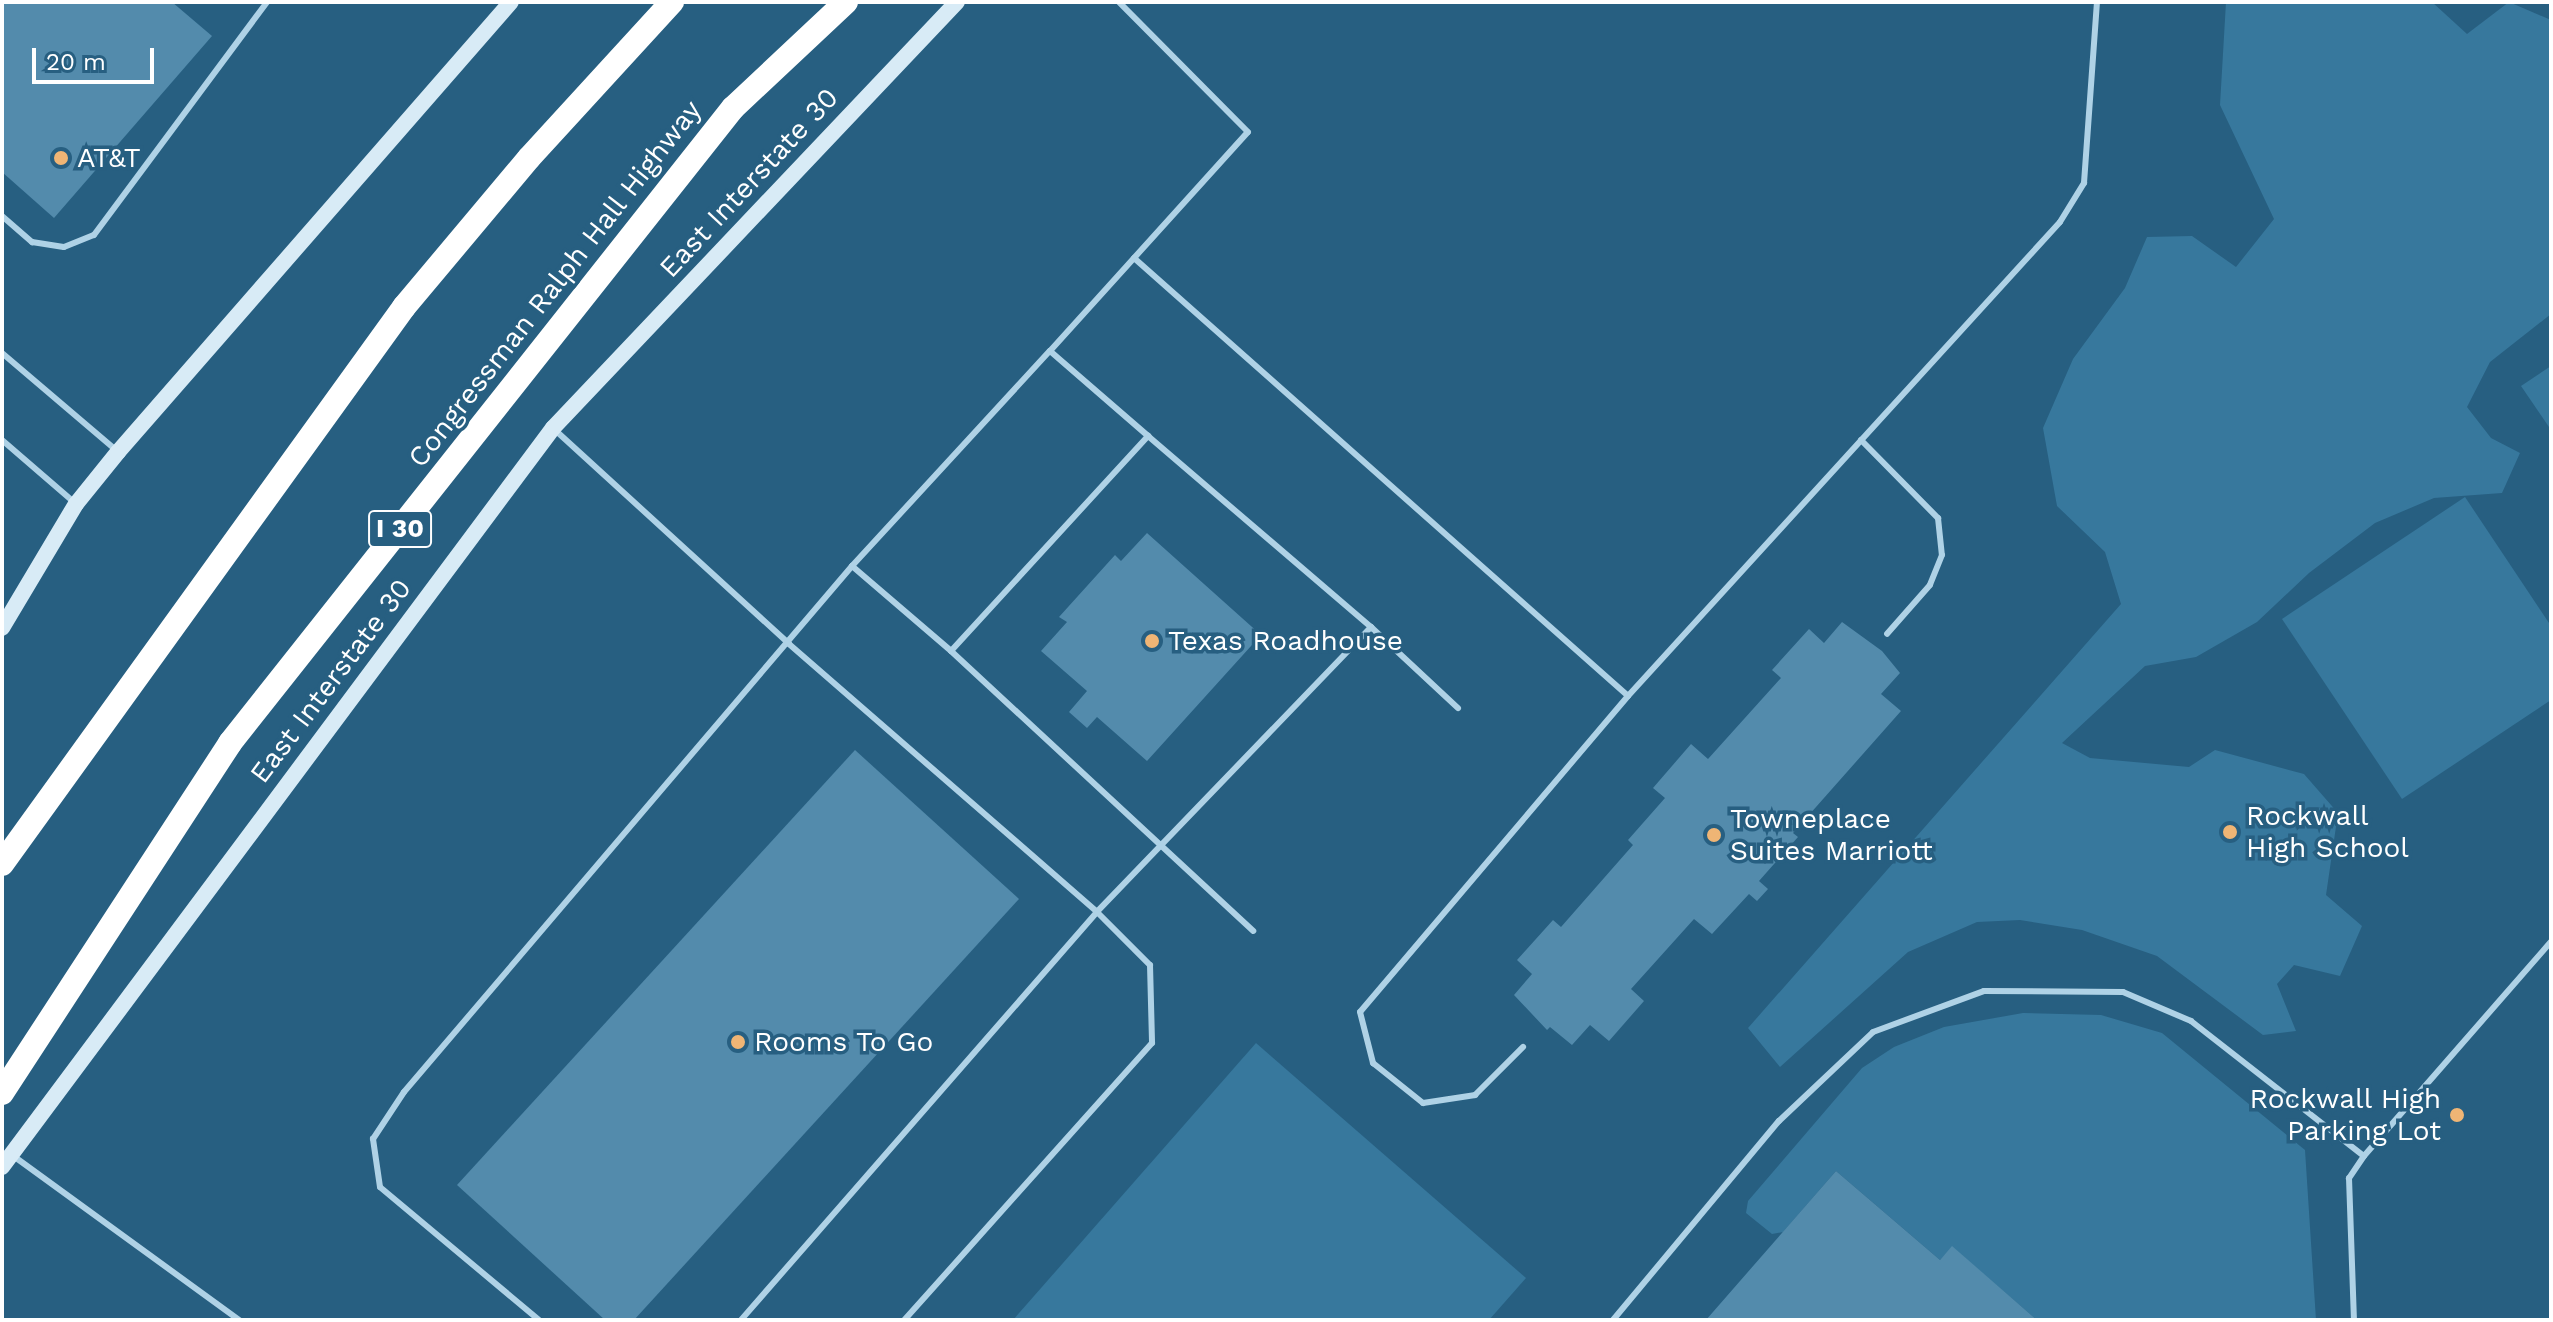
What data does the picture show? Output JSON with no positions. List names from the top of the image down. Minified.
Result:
{"streets":{"highway":["Congressman Ralph Hall Highway","I 30"],"main road":["East Interstate 30"]},"places":["AT&T","Texas Roadhouse","Rockwall High School","Towneplace Suites Marriott","Rooms To Go","Rockwall High Parking Lot"],"scale_bar":"20 m"}
